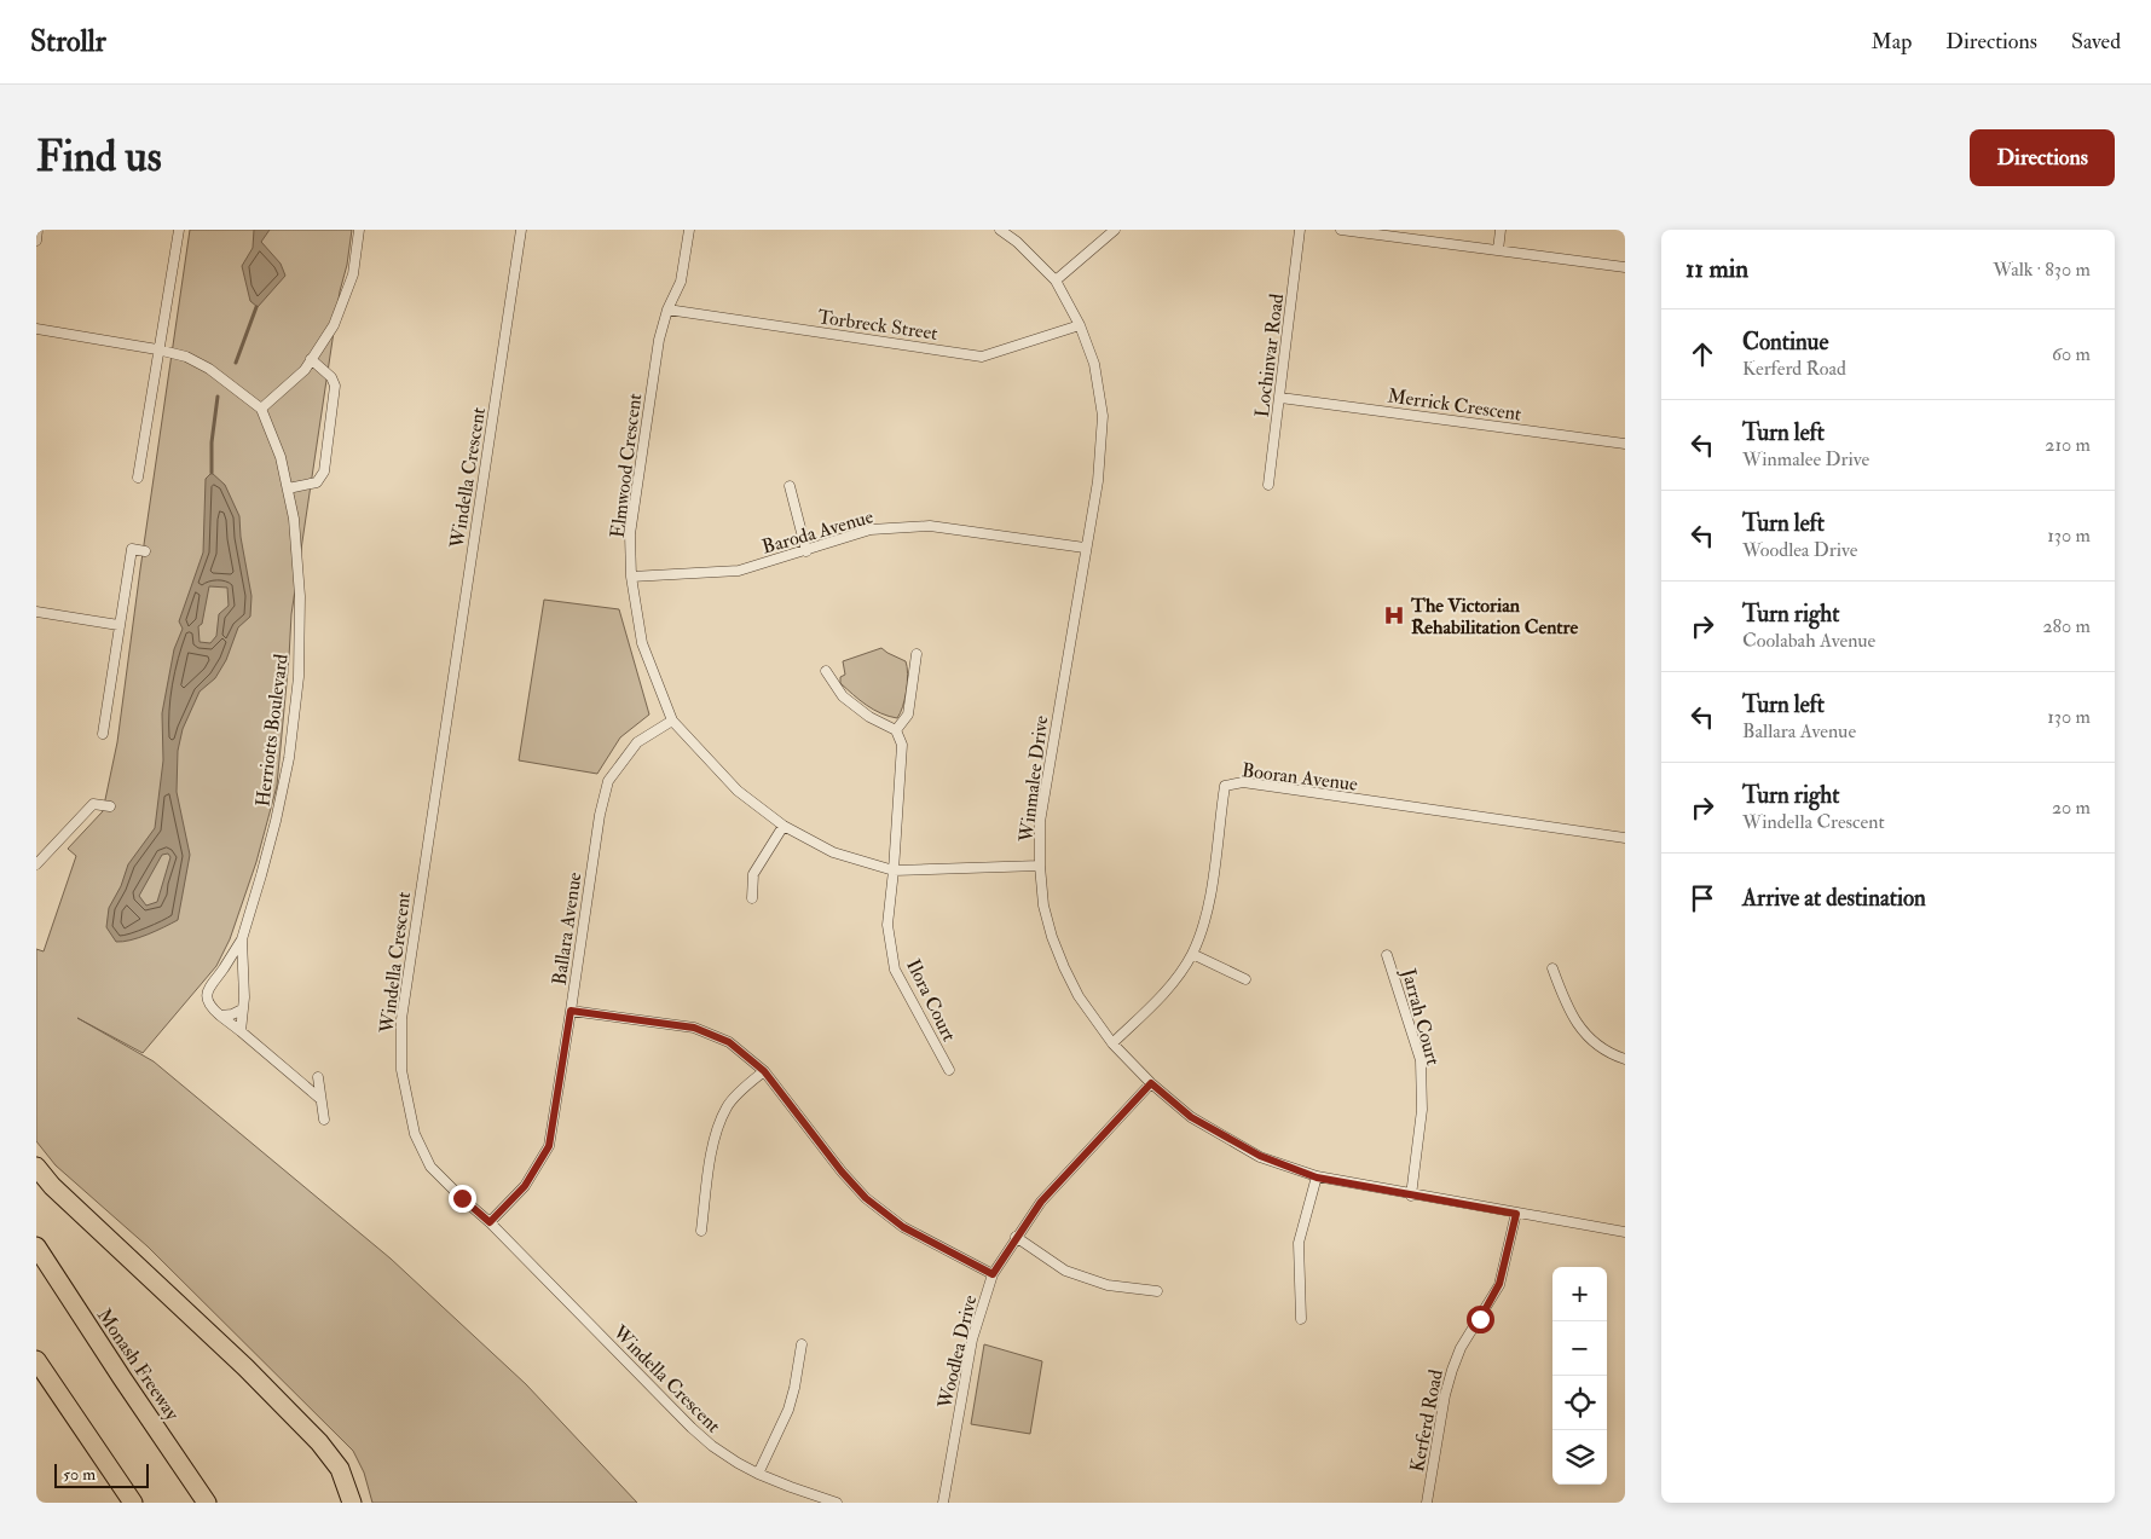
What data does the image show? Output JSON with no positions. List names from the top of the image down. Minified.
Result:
{"streets":{"highway":["Monash Freeway"],"street":["Torbreck Street","Lochinvar Road","Merrick Crescent","Elmwood Crescent","Windella Crescent","Baroda Avenue","Herriotts Boulevard","Booran Avenue","Winmalee Drive","Ballara Avenue","Ilora Court","Jarrah Court","Woodlea Drive","Kerferd Road"]},"crossings":[["Torbreck Street","Elmwood Crescent"],["Torbreck Street","Winmalee Drive"],["Lochinvar Road","Merrick Crescent"],["Elmwood Crescent","Baroda Avenue"],["Elmwood Crescent","Winmalee Drive"],["Elmwood Crescent","Ballara Avenue"],["Elmwood Crescent","Ilora Court"],["Windella Crescent","Ballara Avenue"],["Baroda Avenue","Winmalee Drive"],["Booran Avenue","Winmalee Drive"],["Winmalee Drive","Jarrah Court"],["Winmalee Drive","Woodlea Drive"],["Winmalee Drive","Kerferd Road"]],"places":{"hospital":["The Victorian Rehabilitation Centre"]},"scale_bar":"50 m","page":{"header":"Strollr","nav":["Map","Directions","Saved"],"buttons":"Directions","title":"Find us","heading":["11 min","Walk · 830 m"],"list":[["Continue","Kerferd Road","60 m"],["Turn left","Winmalee Drive","210 m"],["Turn left","Woodlea Drive","130 m"],["Turn right","Coolabah Avenue","280 m"],["Turn left","Ballara Avenue","130 m"],["Turn right","Windella Crescent","20 m"],"Arrive at destination"],"map_buttons":["+","−"],"scale":"50 m"}}
